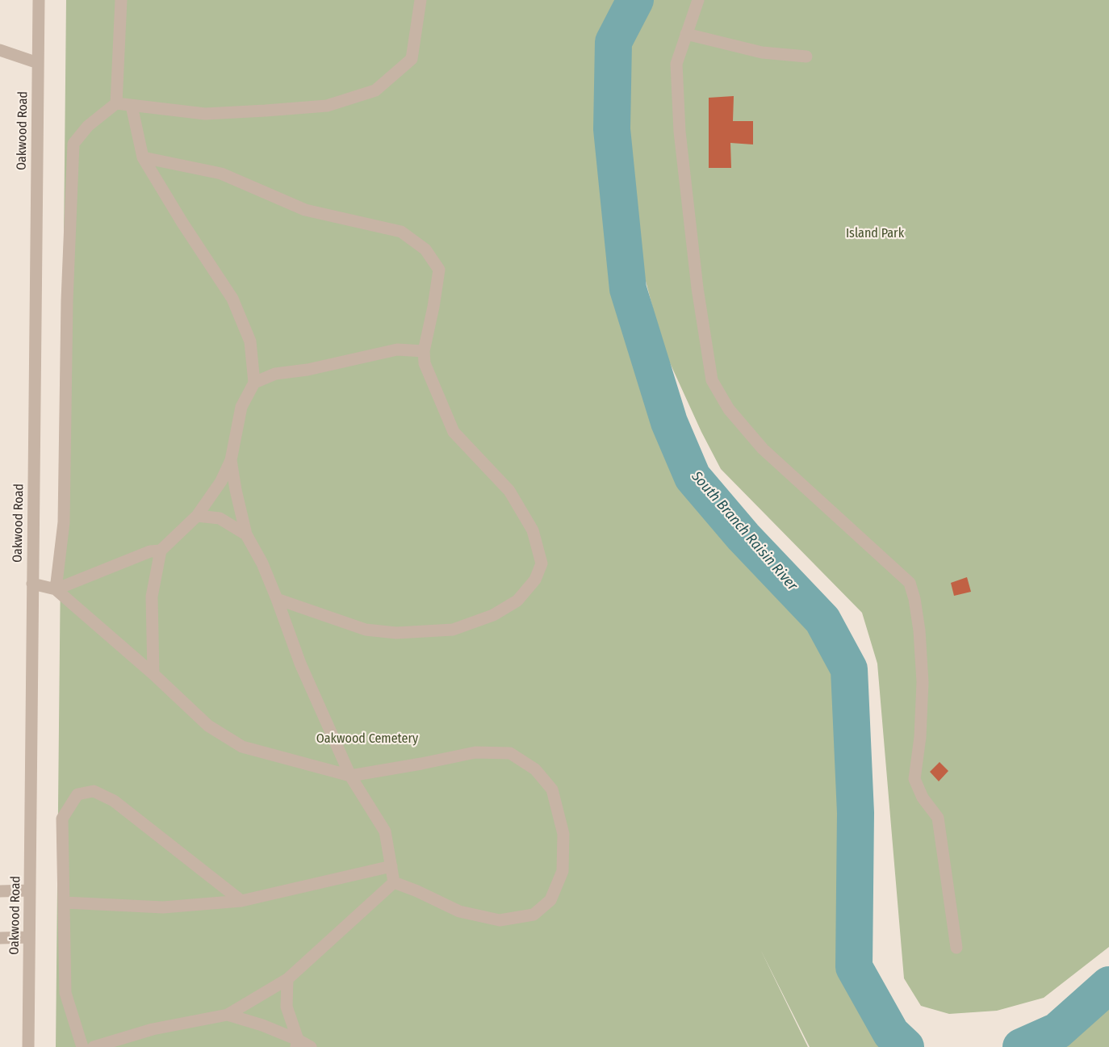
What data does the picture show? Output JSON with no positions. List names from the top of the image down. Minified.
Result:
{"streets":{"street":["Oakwood Road"]},"water":["South Branch Raisin River"],"parks":["Island Park","Oakwood Cemetery"]}
